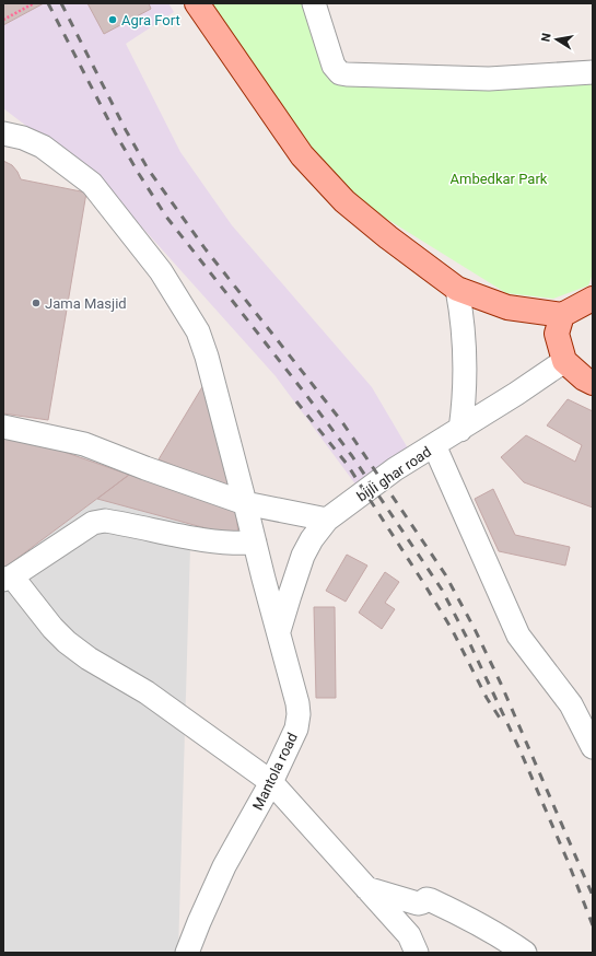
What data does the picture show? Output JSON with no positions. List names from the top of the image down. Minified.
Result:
{"streets":{"street":["bijli ghar road","Mantola road"]},"crossings":[["bijli ghar road","Mantola road"]],"parks":["Ambedkar Park"],"places":["Agra Fort","Jama Masjid"],"north":"left"}
